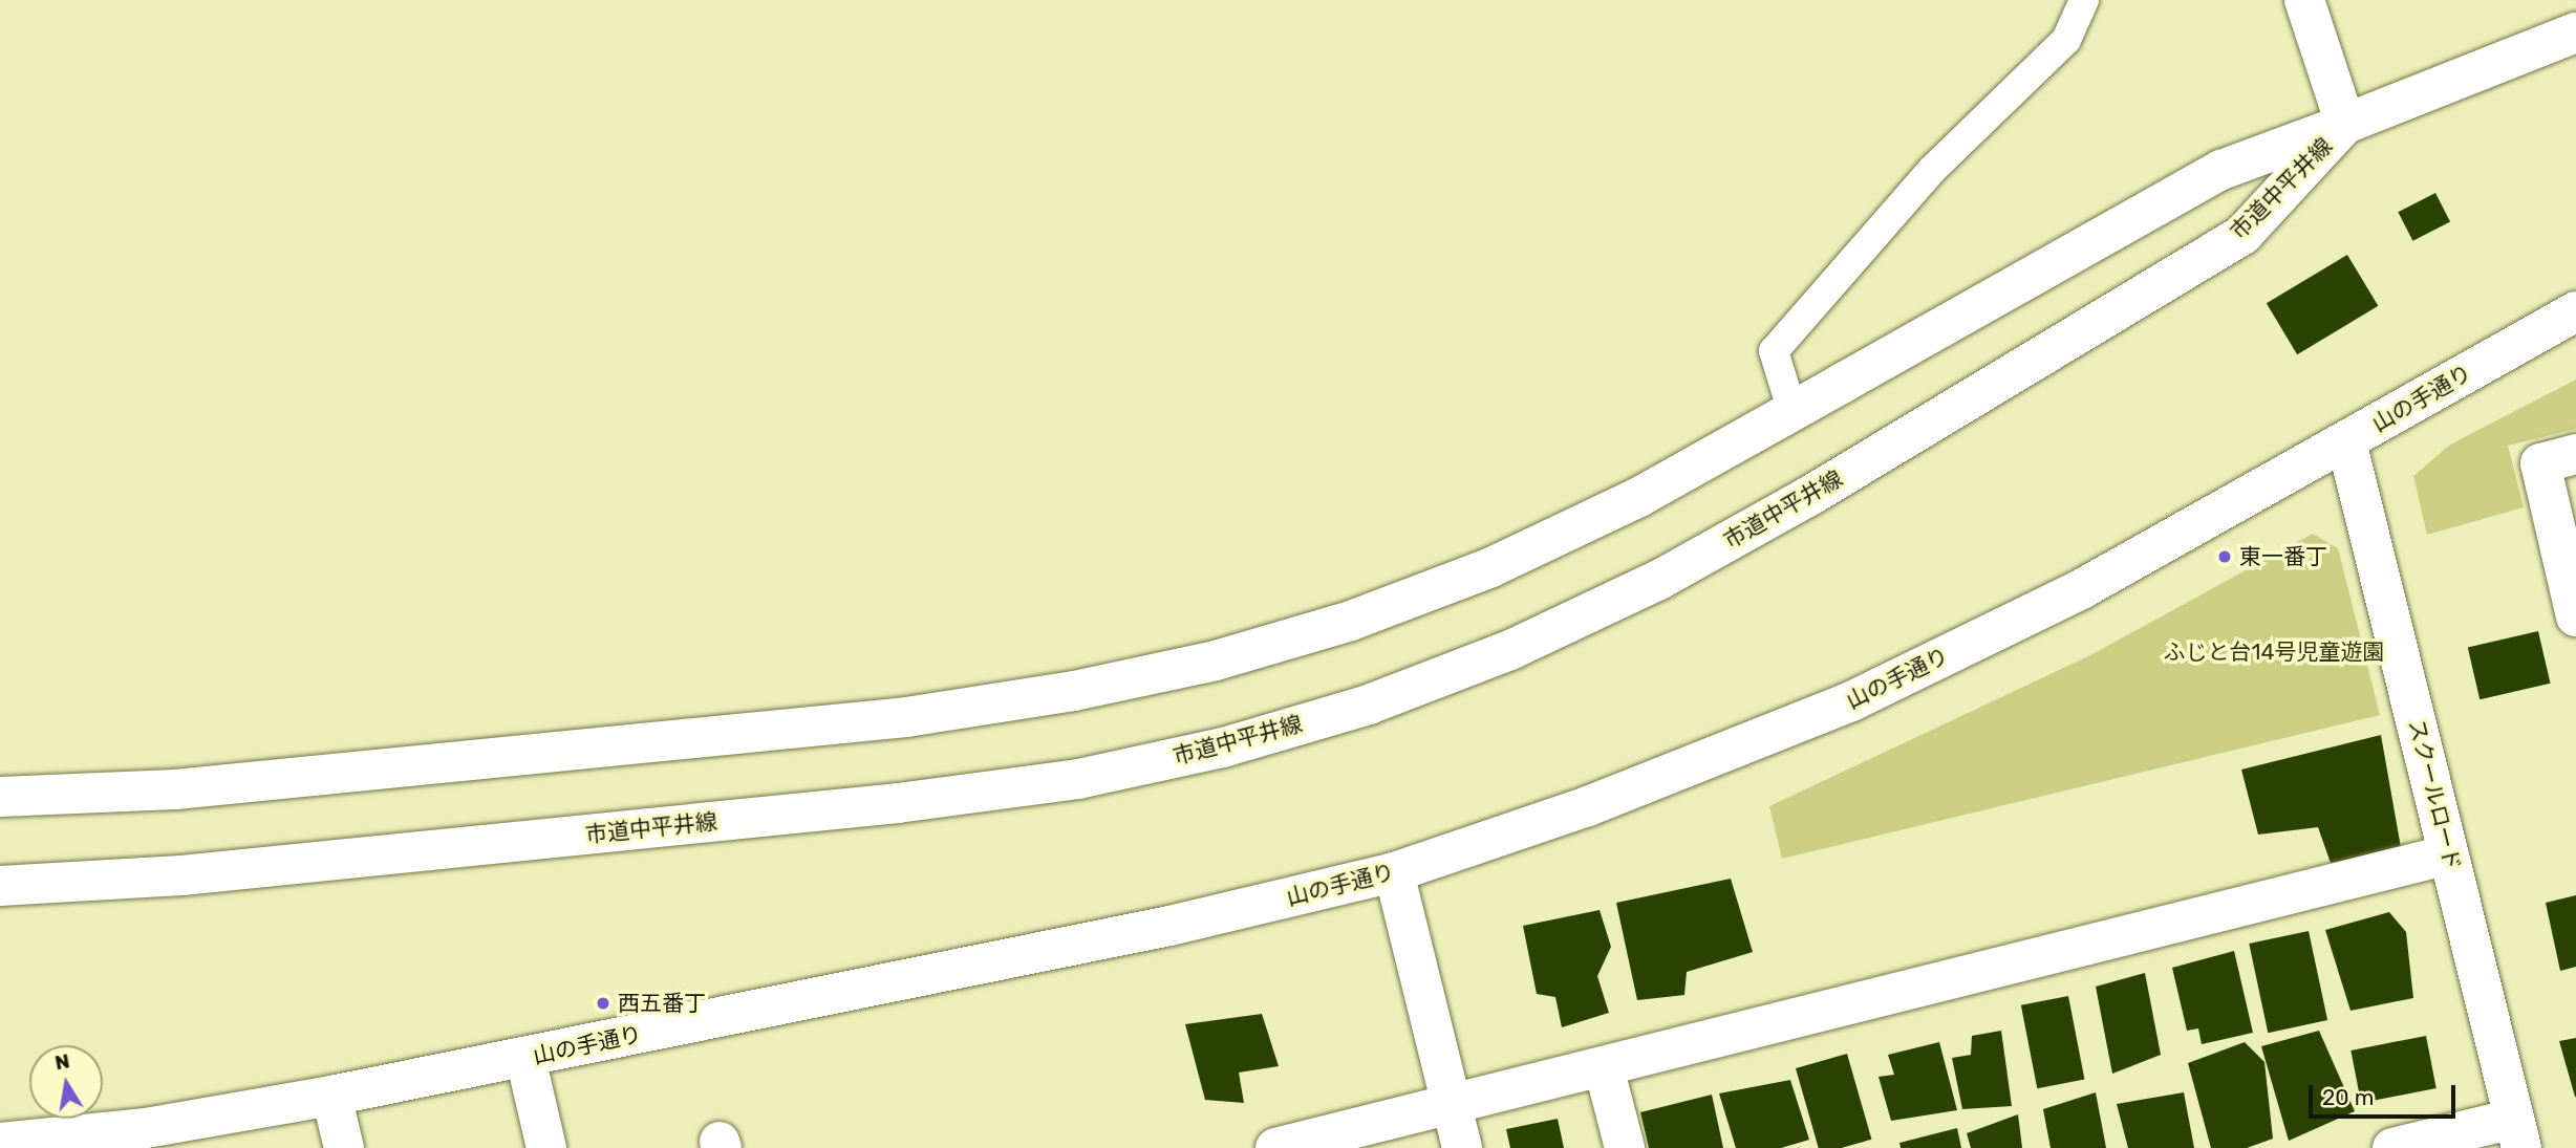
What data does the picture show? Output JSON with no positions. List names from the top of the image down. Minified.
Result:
{"streets":{"main road":["市道中平井線","山の手通り","スクールロード"]},"crossings":[["山の手通り","スクールロード"]],"parks":["ふじと台14号児童遊園"],"places":["東一番丁","西五番丁"],"scale_bar":"20 m","north":"top"}
